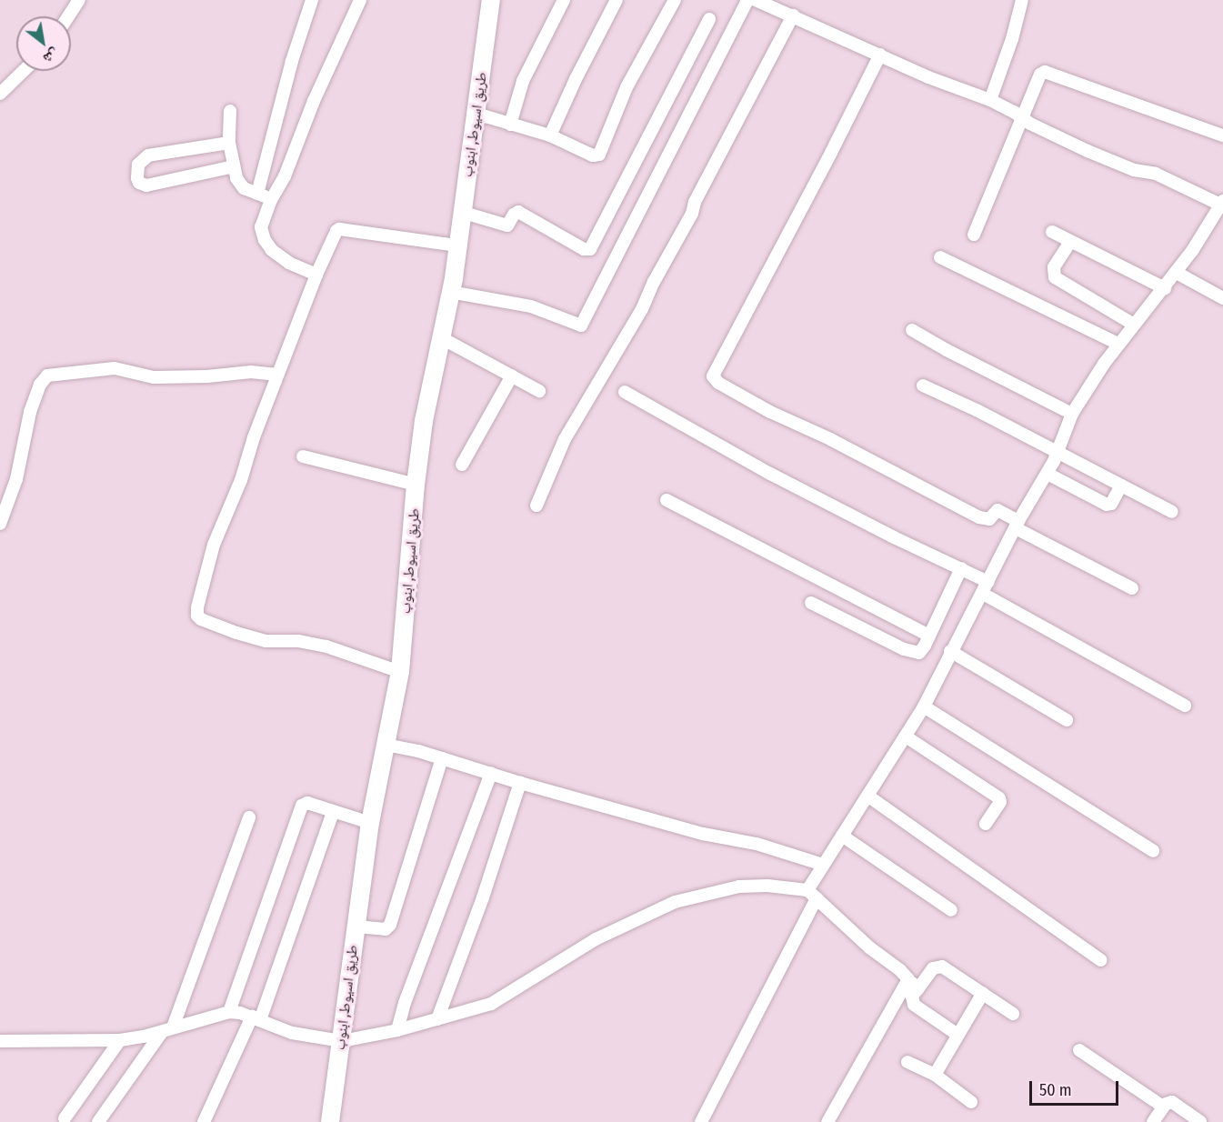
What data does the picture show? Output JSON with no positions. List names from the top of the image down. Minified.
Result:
{"streets":{"street":["طريق اسيوط, ابنوب"]},"scale_bar":"50 m","north":"bottom right"}
